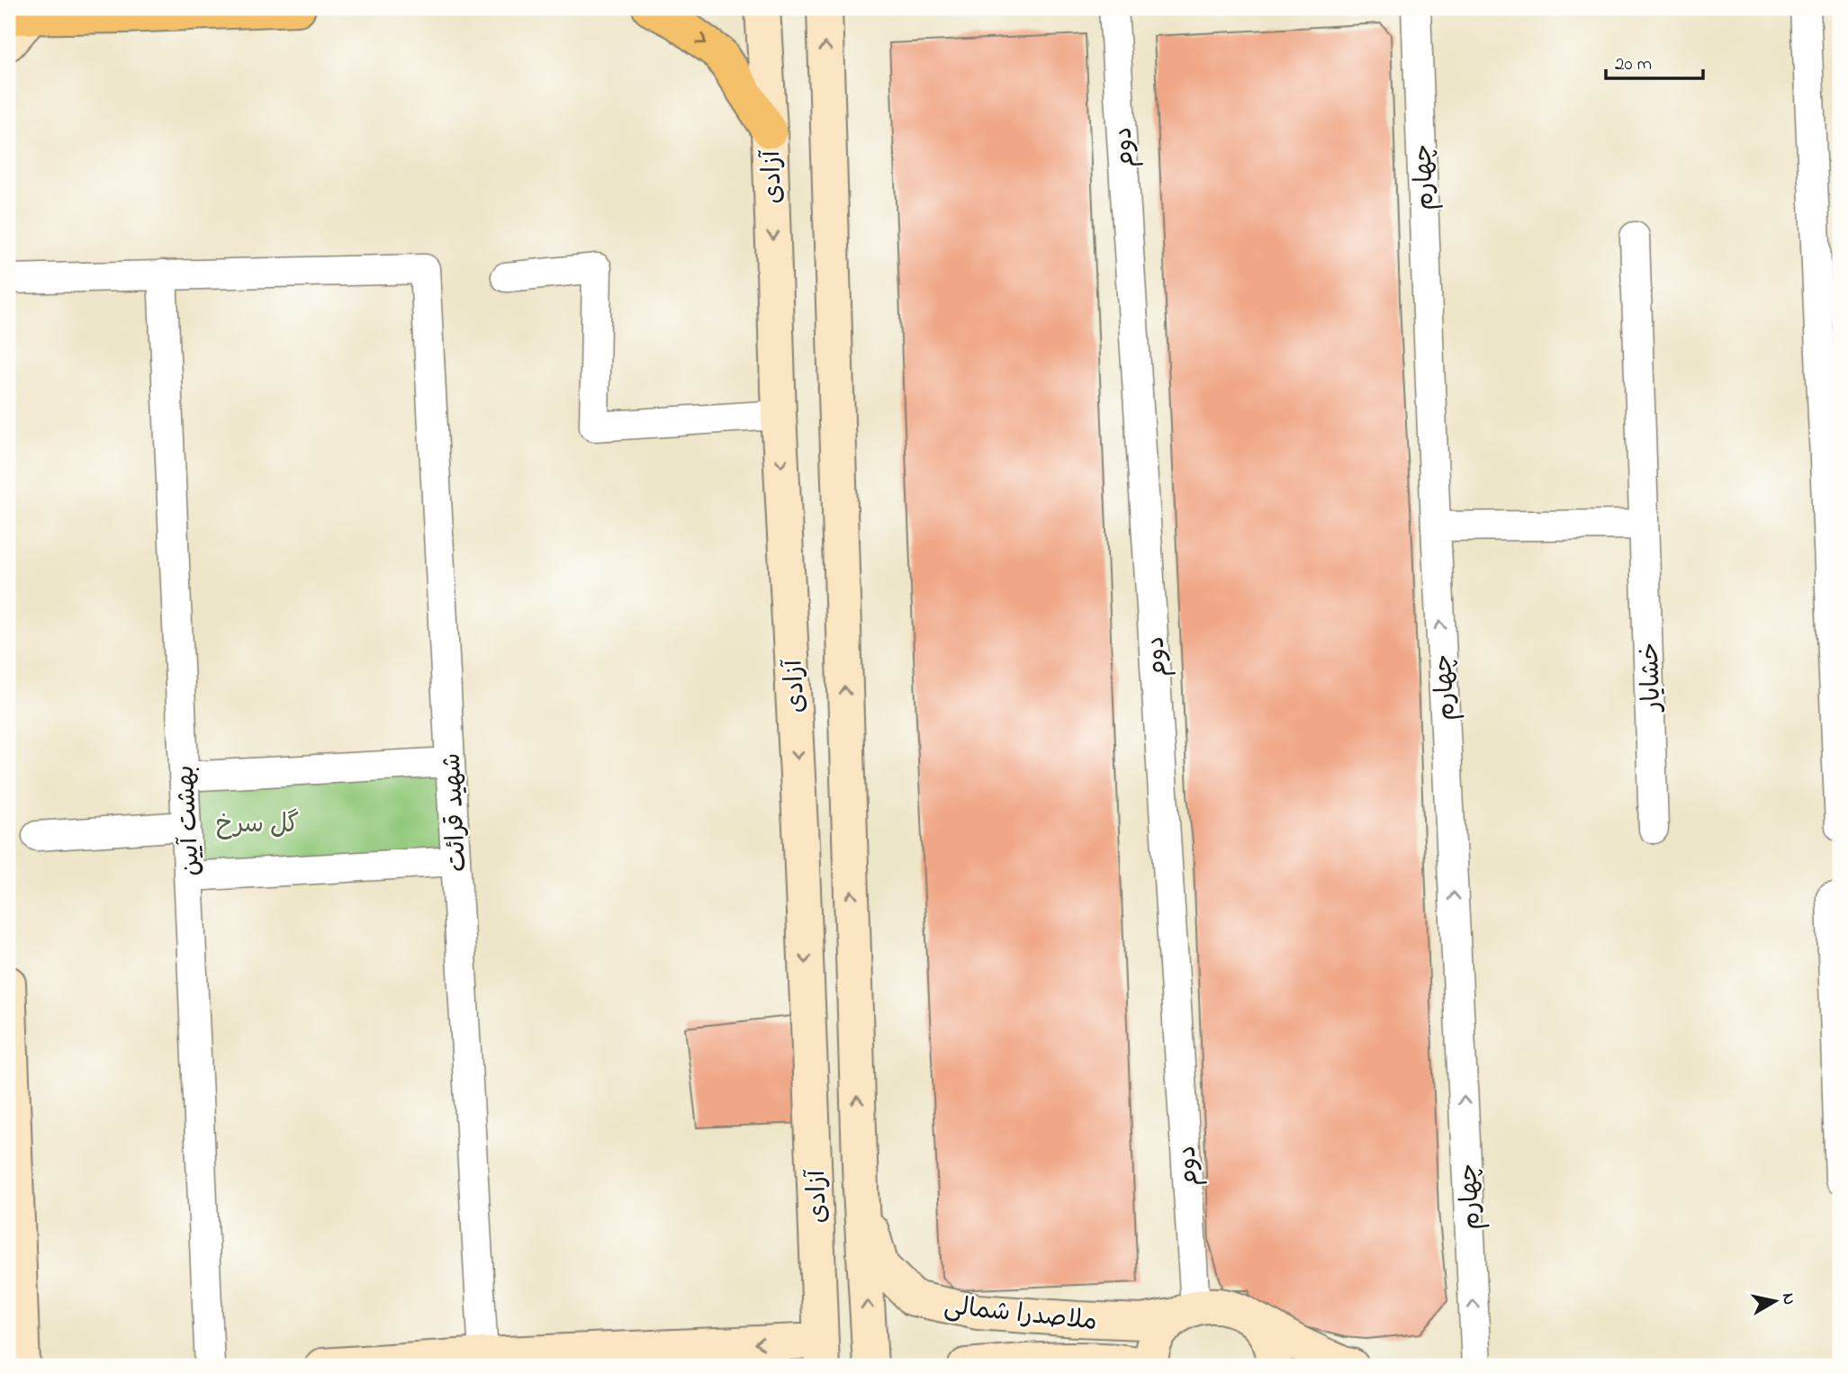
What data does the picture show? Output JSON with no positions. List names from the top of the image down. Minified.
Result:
{"streets":{"main road":["آزادی","ملاصدرا شمالی"],"street":["دوم","چهارم","خشایار","شهید قرائت","بهشت آیین"]},"crossings":[["دوم","ملاصدرا شمالی"],["آزادی","ملاصدرا شمالی"],["شهید قرائت","بهشت آیین"]],"one_way":["چهارم"],"parks":["گل سرخ"],"scale_bar":"20 m","north":"right"}
